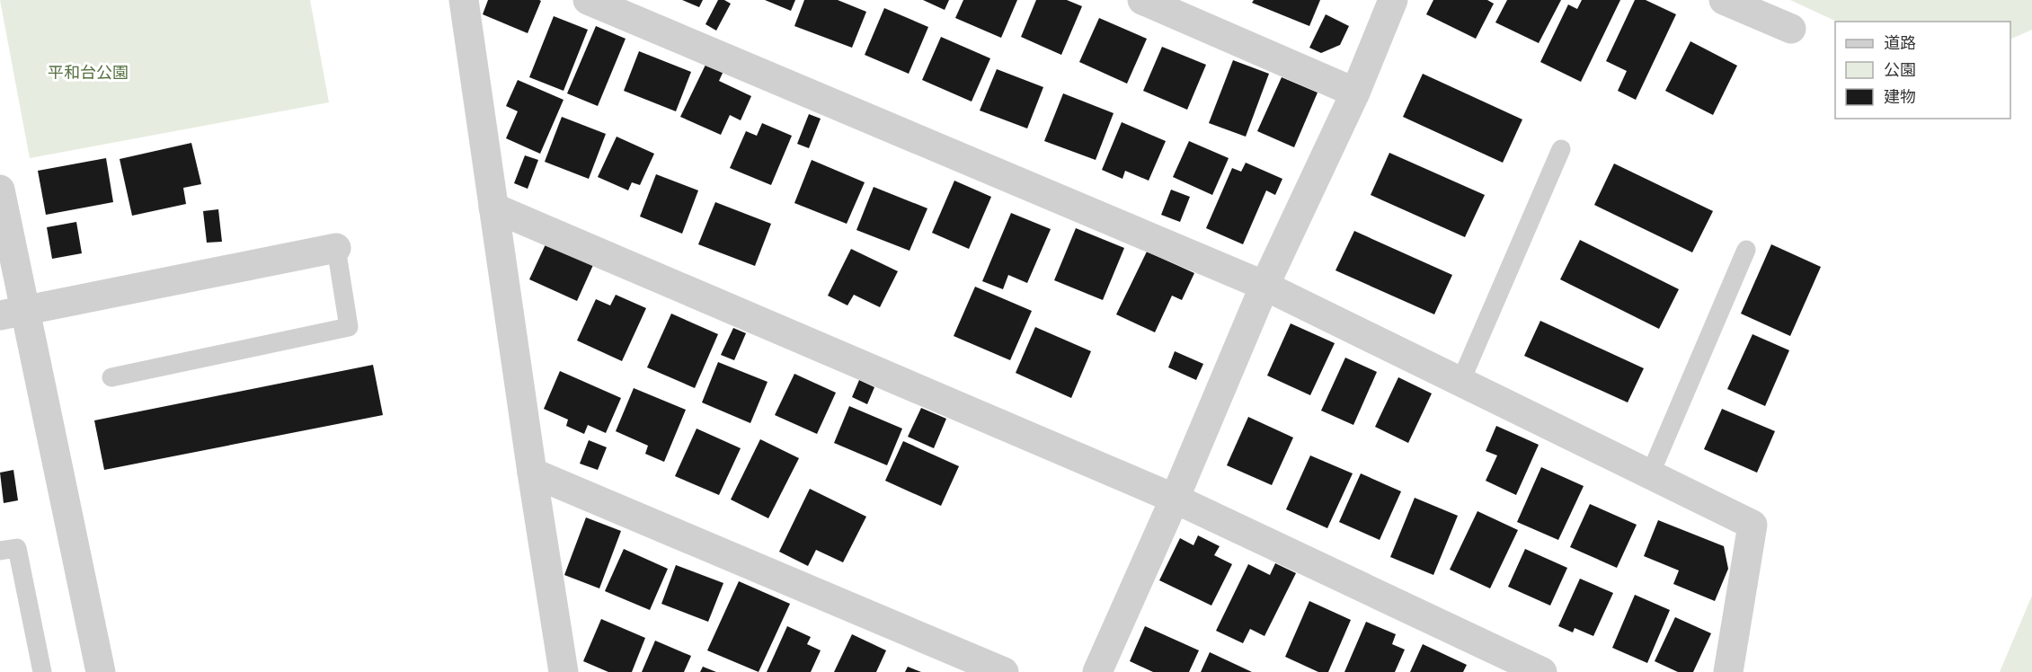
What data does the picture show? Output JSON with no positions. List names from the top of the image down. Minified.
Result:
{"parks":["平和台公園"],"legend":["道路","公園","建物"]}
